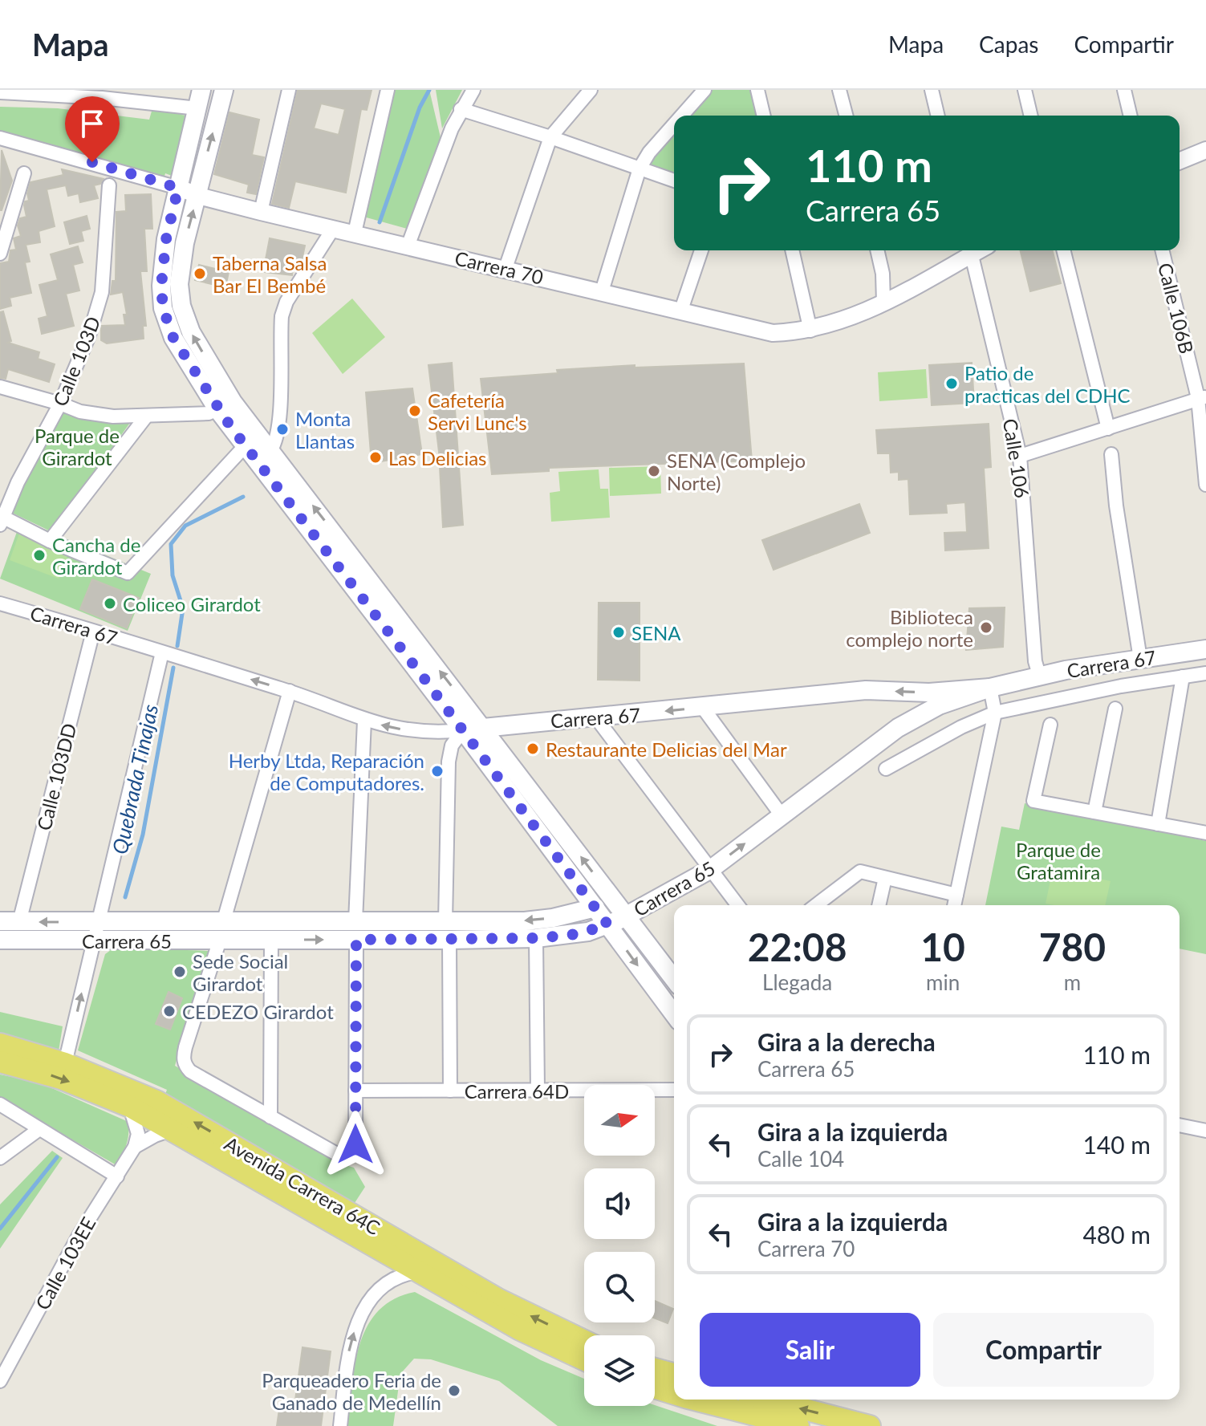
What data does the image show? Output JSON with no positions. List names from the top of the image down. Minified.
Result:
{"streets":{"main road":["Carrera 67","Carrera 65","Avenida Carrera 64C"],"street":["Carrera 70","Calle 106B","Calle 103D","Calle 106","Calle 103DD","Carrera 64D","Calle 103EE"]},"crossings":[["Carrera 70","Calle 106"],["Calle 106","Carrera 67"],["Carrera 67","Calle 103DD"],["Carrera 67","Carrera 65"],["Calle 103DD","Carrera 65"]],"one_way":["Carrera 67"],"water":["Quebrada Tinajas"],"parks":["Parque de Girardot","Parque de Gratamira"],"places":["Taberna Salsa Bar El Bembé","Patio de practicas del CDHC","Cafetería Servi Lunc's","Monta Llantas","Las Delicias","SENA (Complejo Norte)","Cancha de Girardot","Coliceo Girardot","Biblioteca complejo norte","SENA","Restaurante Delicias del Mar","Herby Ltda, Reparación de Computadores.","Sede Social Girardot","CEDEZO Girardot","Parqueadero Feria de Ganado de Medellín"],"north":"right","page":{"header":"Mapa","nav":["Mapa","Capas","Compartir"],"turn":["110 m","Carrera 65"],"eta":["22:08","Llegada","10","min","780","m"],"list":[{"name":"Gira a la derecha","note":"Carrera 65","value":"110 m"},{"name":"Gira a la izquierda","note":"Calle 104","value":"140 m"},{"name":"Gira a la izquierda","note":"Carrera 70","value":"480 m"}],"buttons":["Salir","Compartir"]}}
